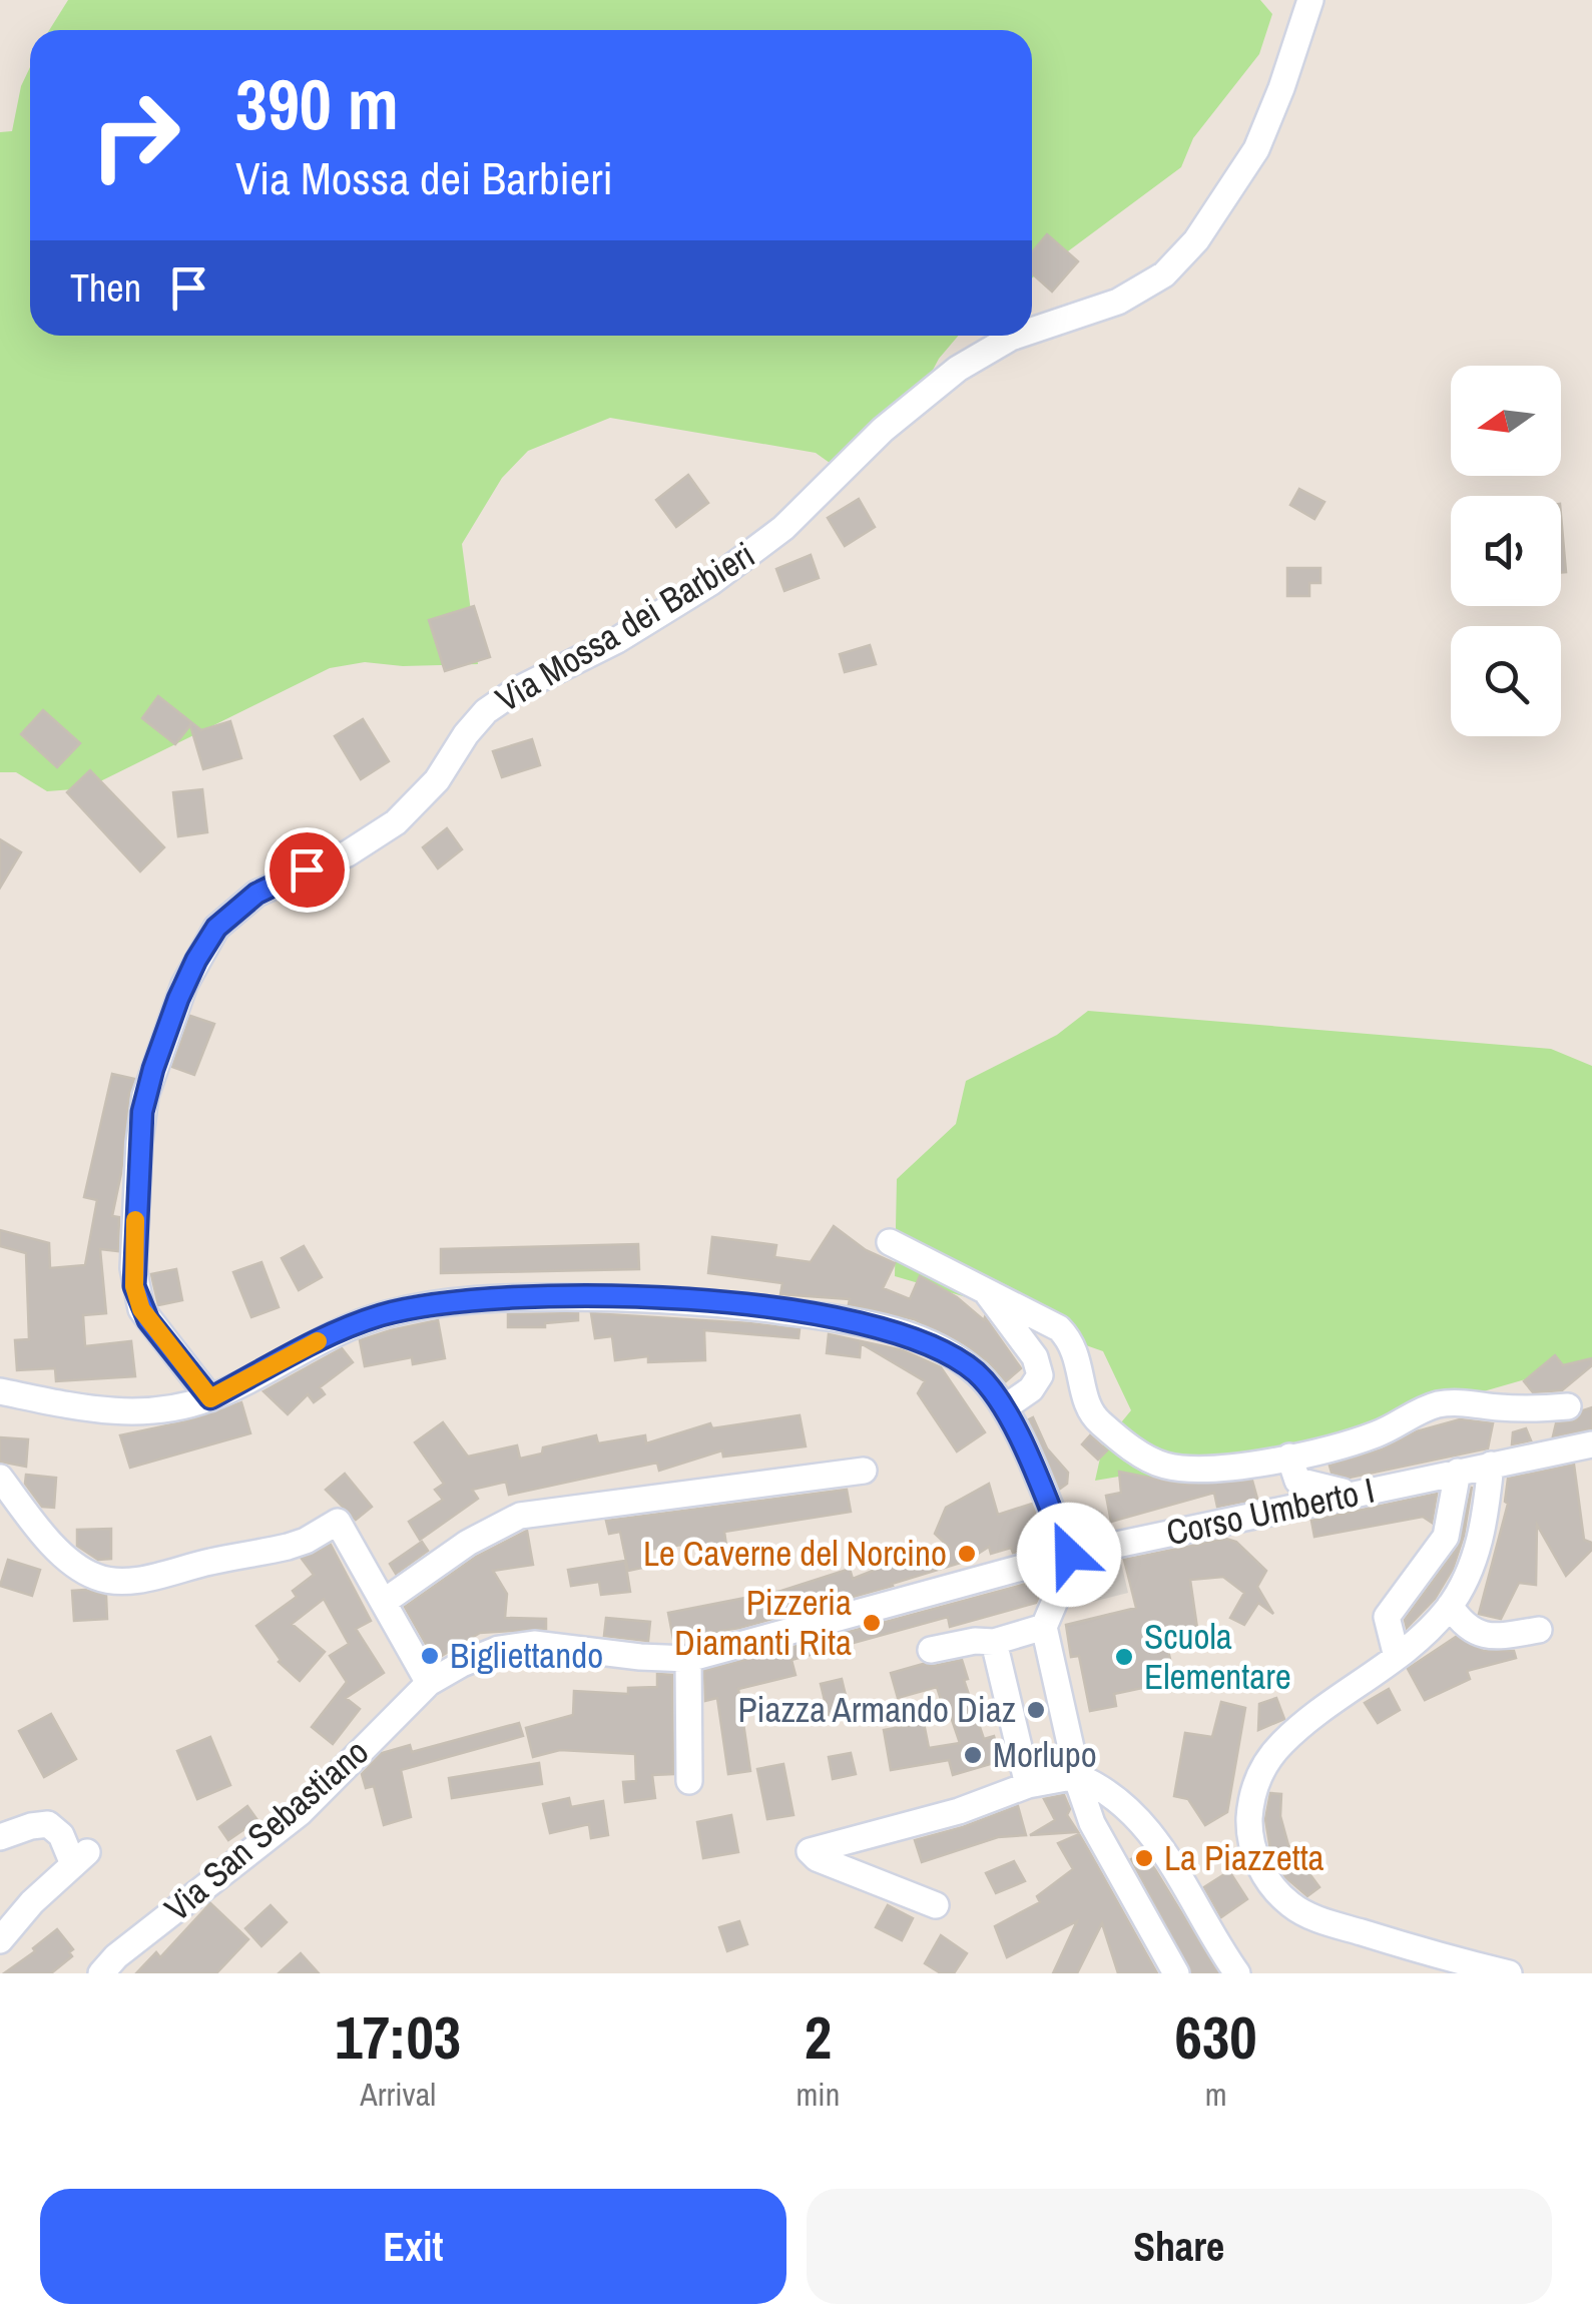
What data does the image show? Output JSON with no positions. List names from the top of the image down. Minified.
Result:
{"streets":{"street":["Via Mossa dei Barbieri","Corso Umberto I","Via San Sebastiano"]},"crossings":[["Corso Umberto I","Via San Sebastiano"]],"places":["Le Caverne del Norcino","Pizzeria Diamanti Rita","Bigliettando","Scuola Elementare","Piazza Armando Diaz","Morlupo","La Piazzetta"],"north":"left","page":{"turn":["390 m","Via Mossa dei Barbieri"],"then":"Then","eta":["17:03","Arrival","2","min","630","m"],"buttons":["Exit","Share"]}}
